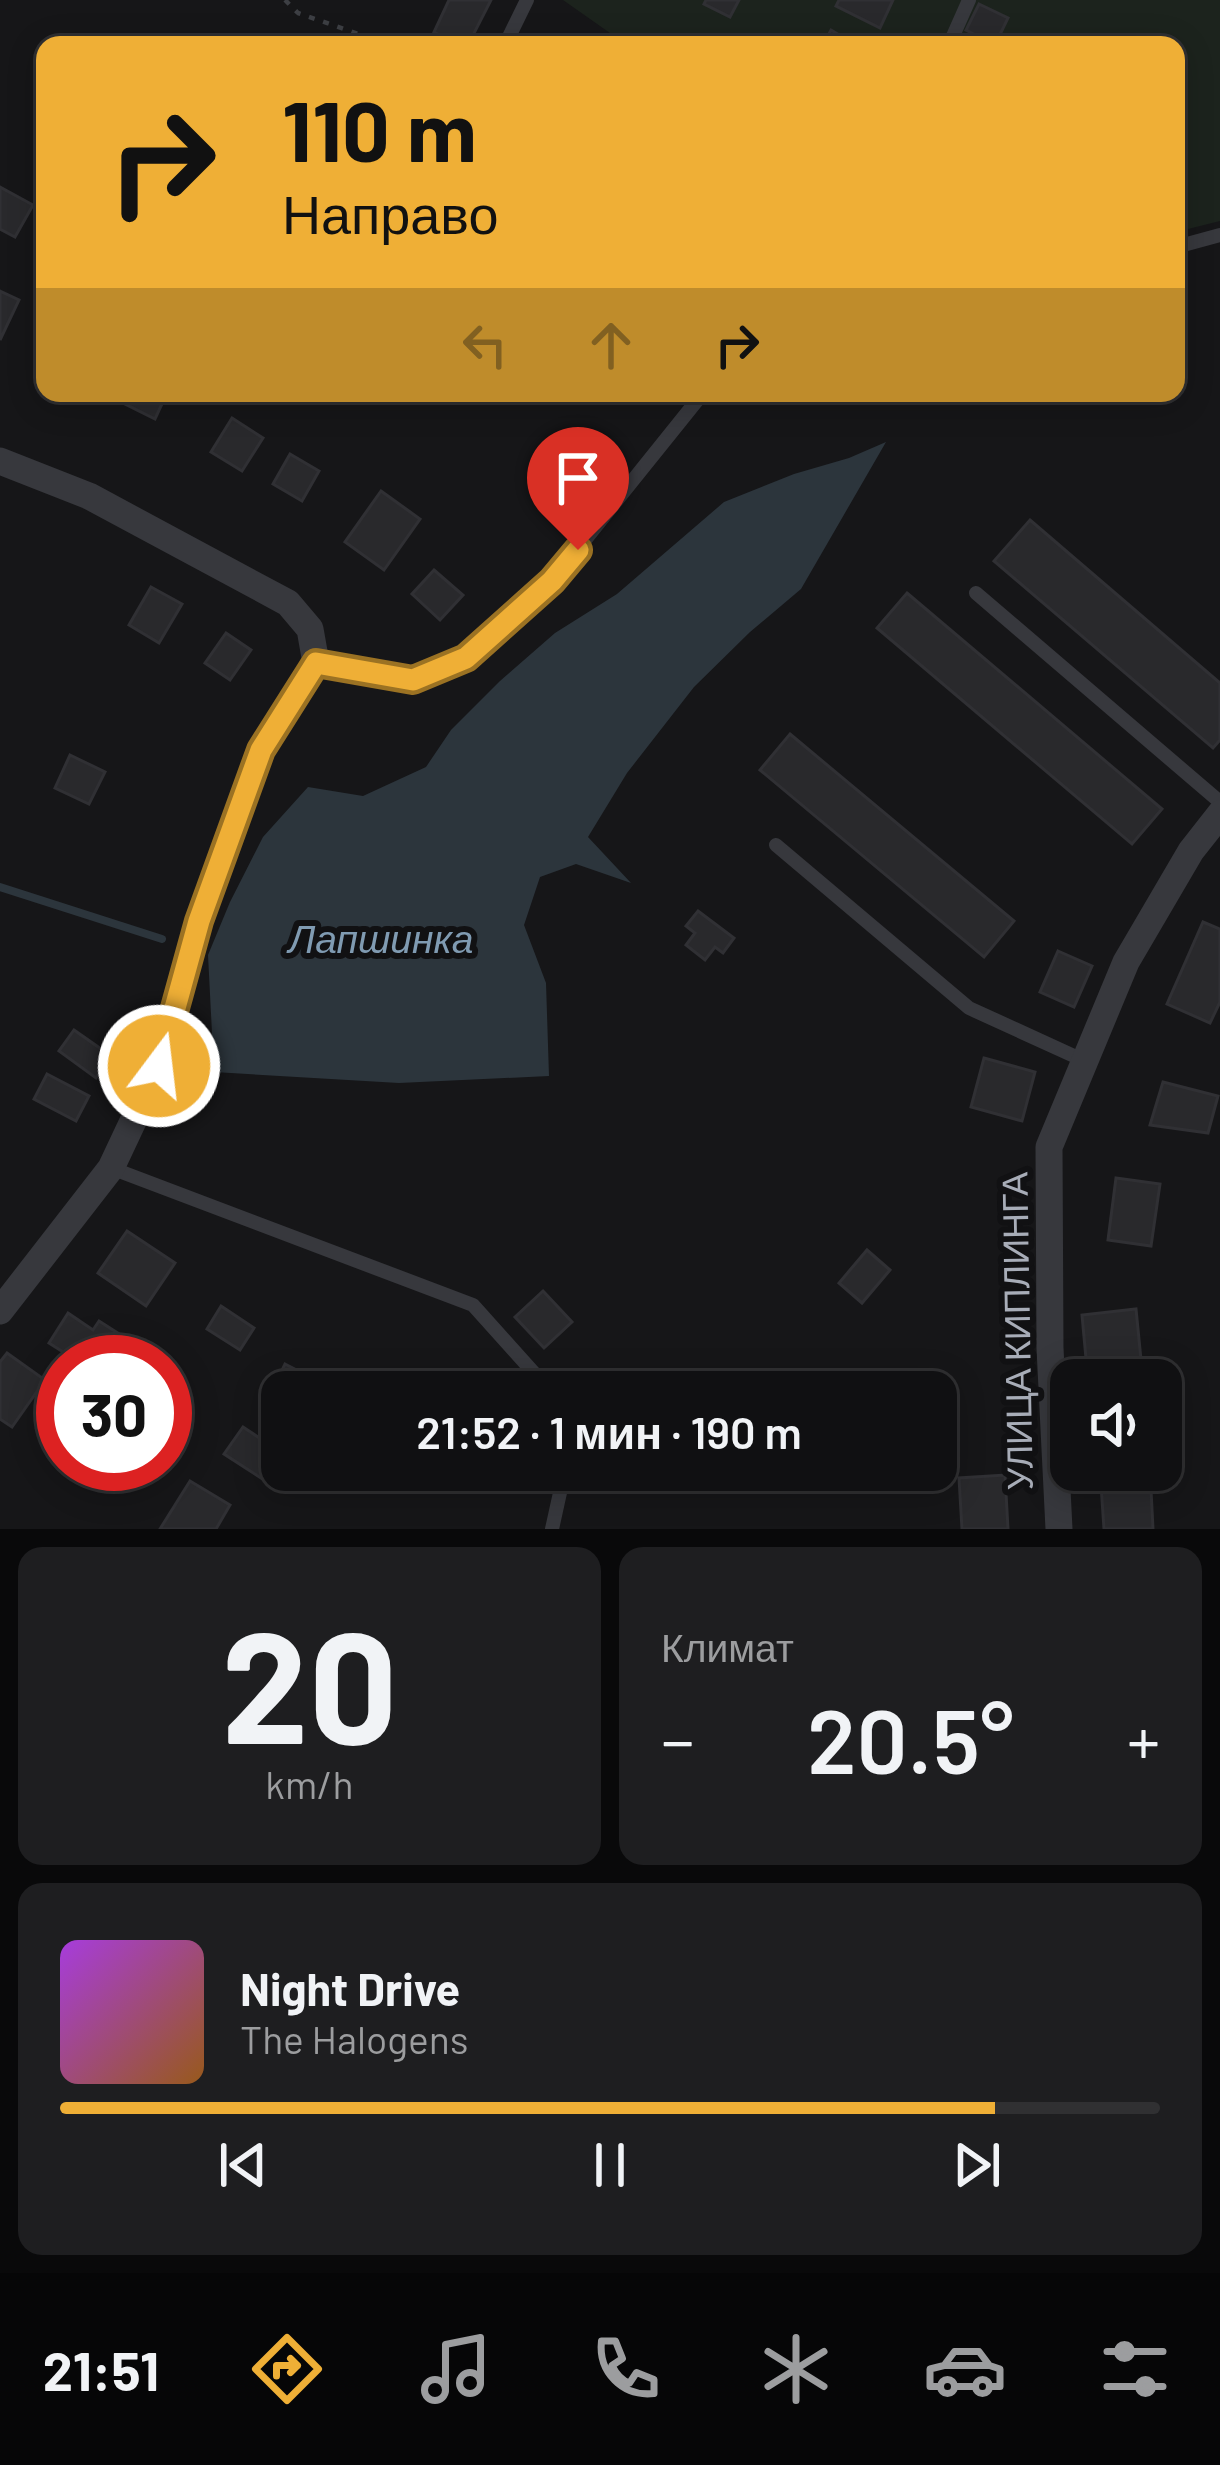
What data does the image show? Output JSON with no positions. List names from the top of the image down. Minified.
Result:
{"streets":{"street":["УЛИЦА КИПЛИНГА"]},"water":["Лапшинка"],"page":{"turn":["110 m","Направо"],"limit":"30","trip":"21:52 · 1 мин · 190 m","tile":[["20","km/h"],"Климат"],"heat":["−","20.5°","+"],"song":["Night Drive","The Halogens"],"tabs":"21:51"}}
